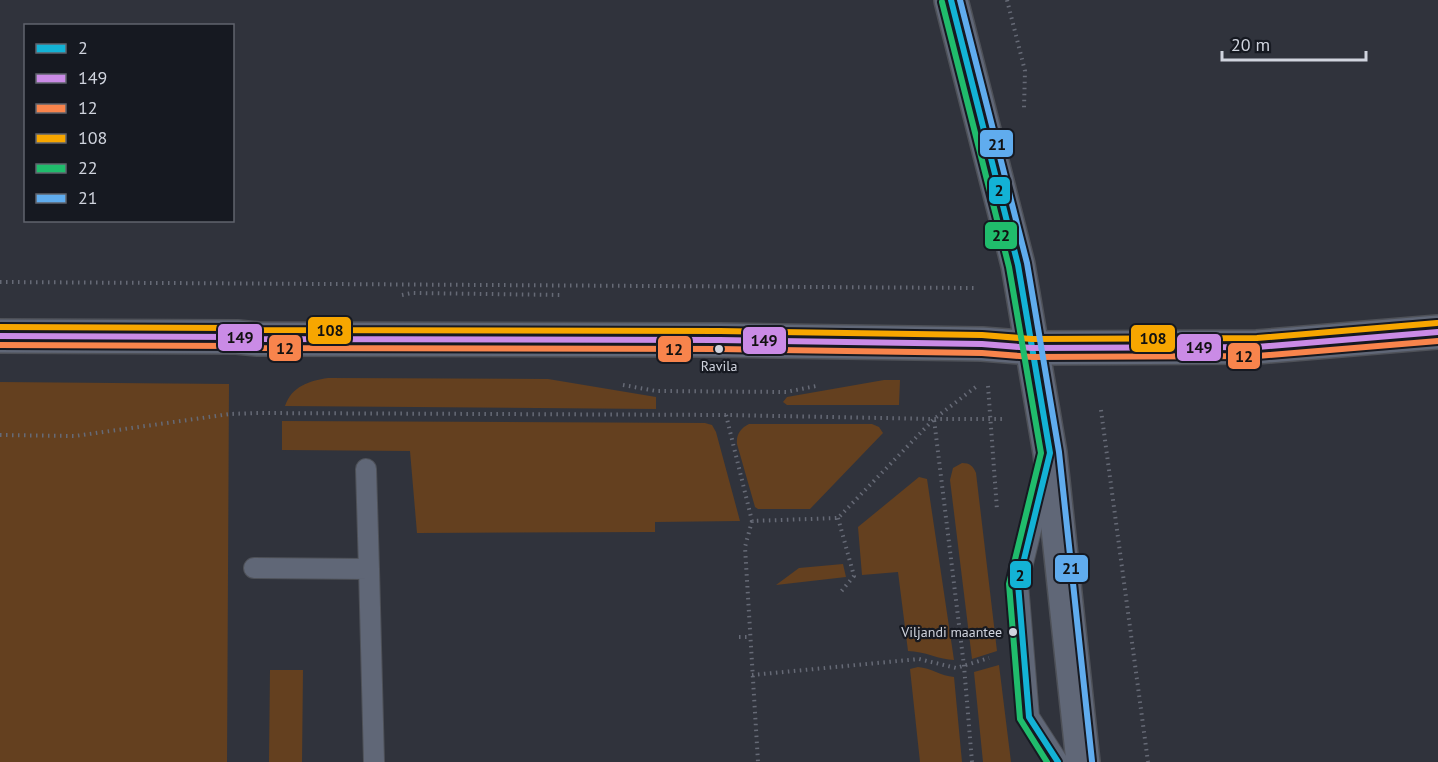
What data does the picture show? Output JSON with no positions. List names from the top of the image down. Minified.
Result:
{"places":["Ravila","Viljandi maantee"],"lines":["transit line 2","transit line 21","transit line 22","transit line 108","transit line 149","transit line 12"],"legend":["2","149","12","108","22","21"],"scale_bar":"20 m"}
